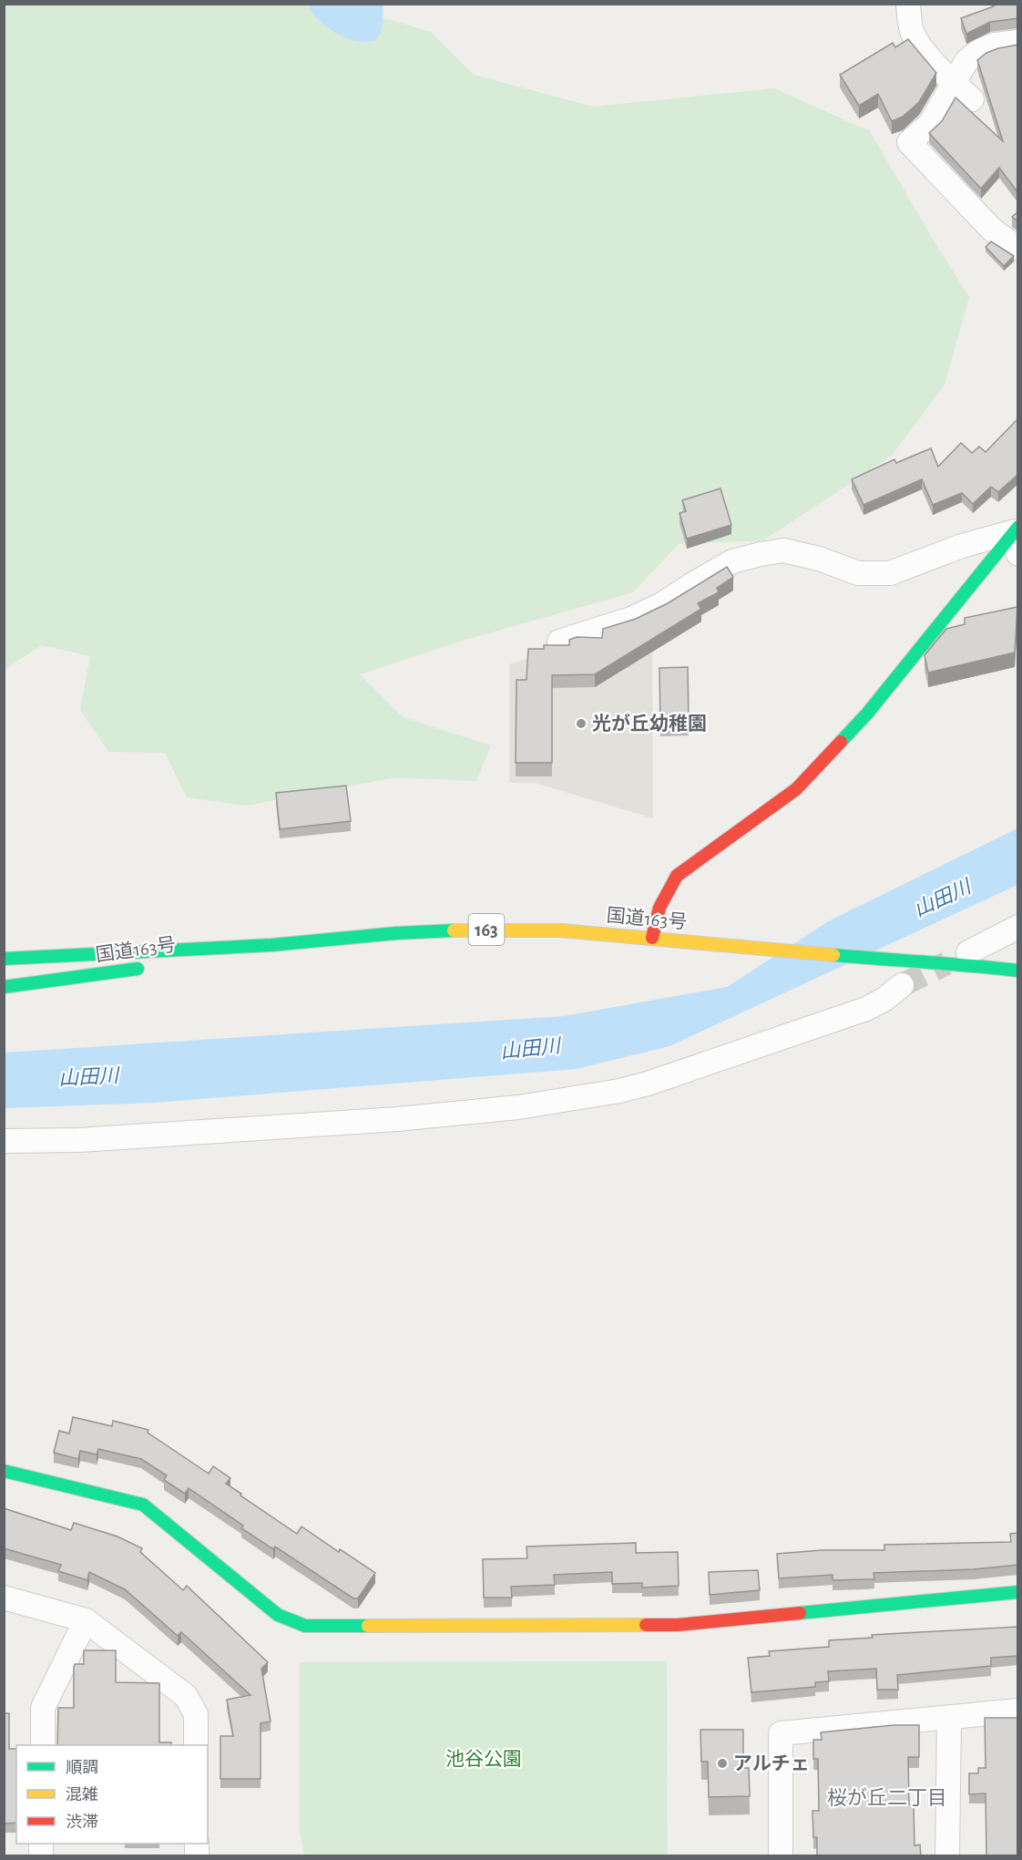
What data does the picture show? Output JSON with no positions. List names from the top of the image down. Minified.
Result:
{"streets":{"main road":["国道163号","163"]},"districts":["桜が丘二丁目"],"water":["山田川"],"parks":["池谷公園"],"places":["光が丘幼稚園","アルチェ"],"legend":["順調","混雑","渋滞"]}
